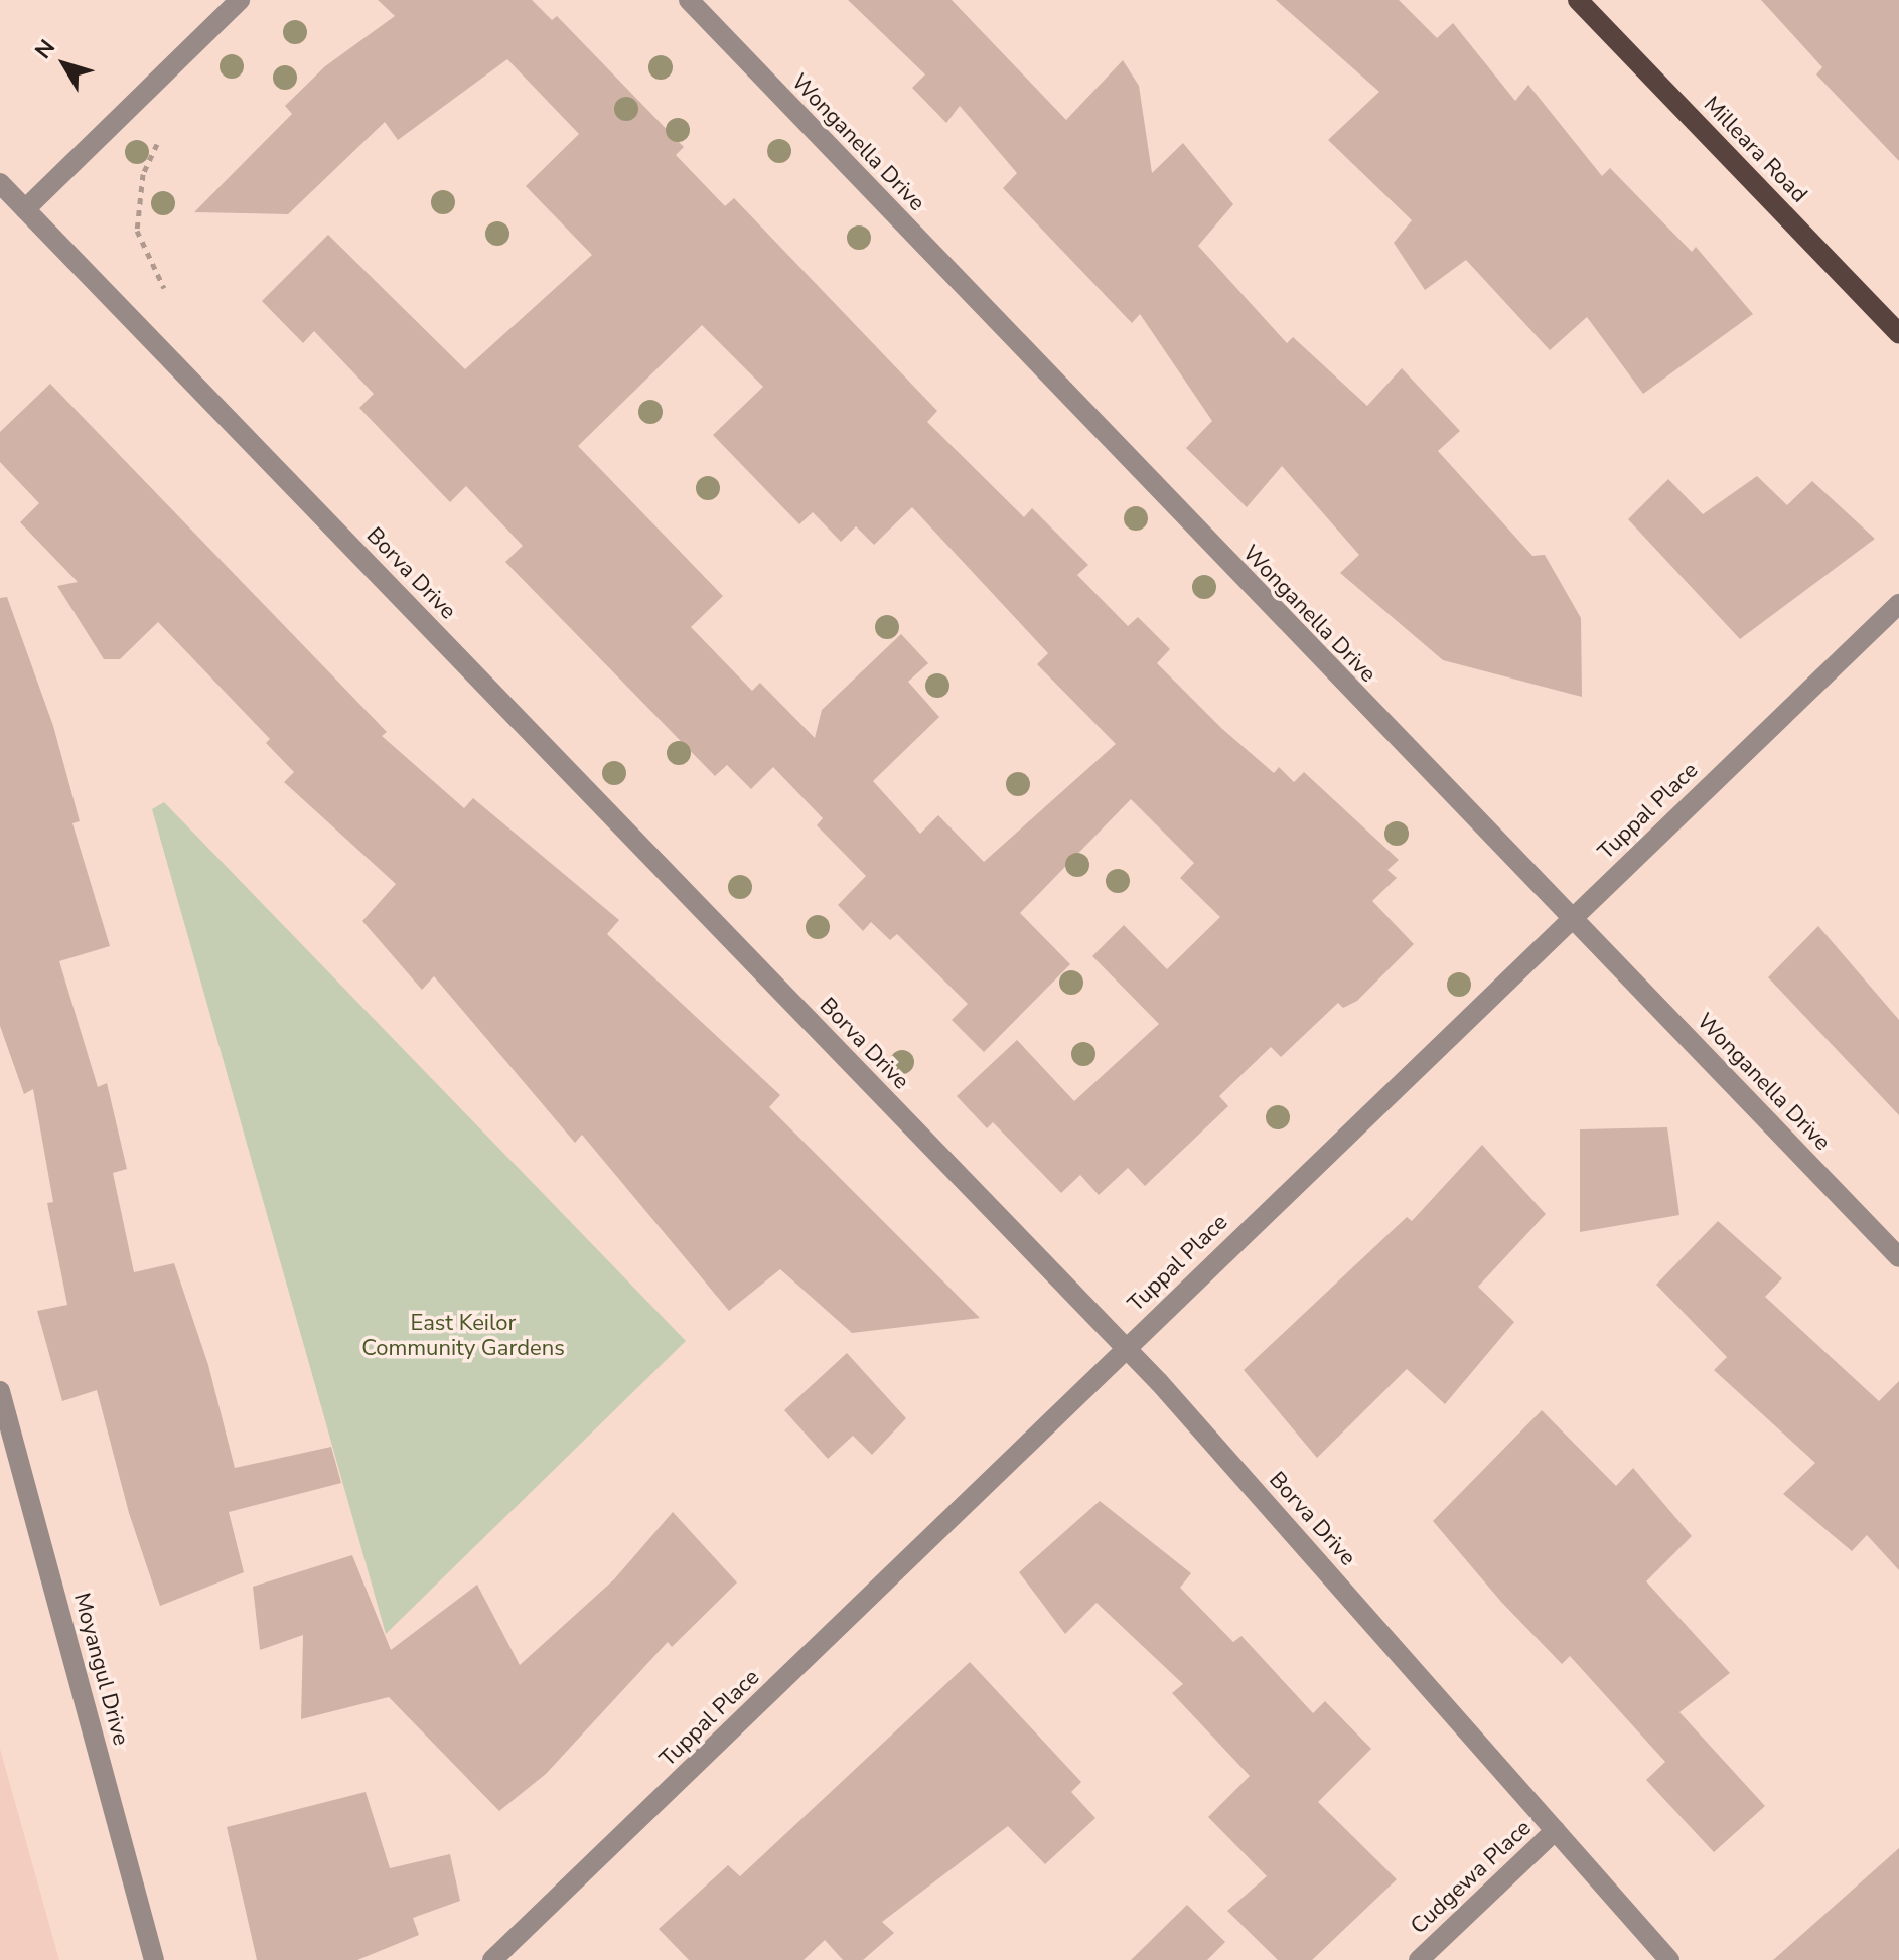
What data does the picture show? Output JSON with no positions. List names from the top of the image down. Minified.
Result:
{"streets":{"main road":["Milleara Road"],"street":["Wonganella Drive","Borva Drive","Tuppal Place","Moyangul Drive","Cudgewa Place"]},"crossings":[["Wonganella Drive","Tuppal Place"],["Borva Drive","Tuppal Place"],["Borva Drive","Cudgewa Place"]],"parks":["East Keilor Community Gardens"],"north":"top left"}
